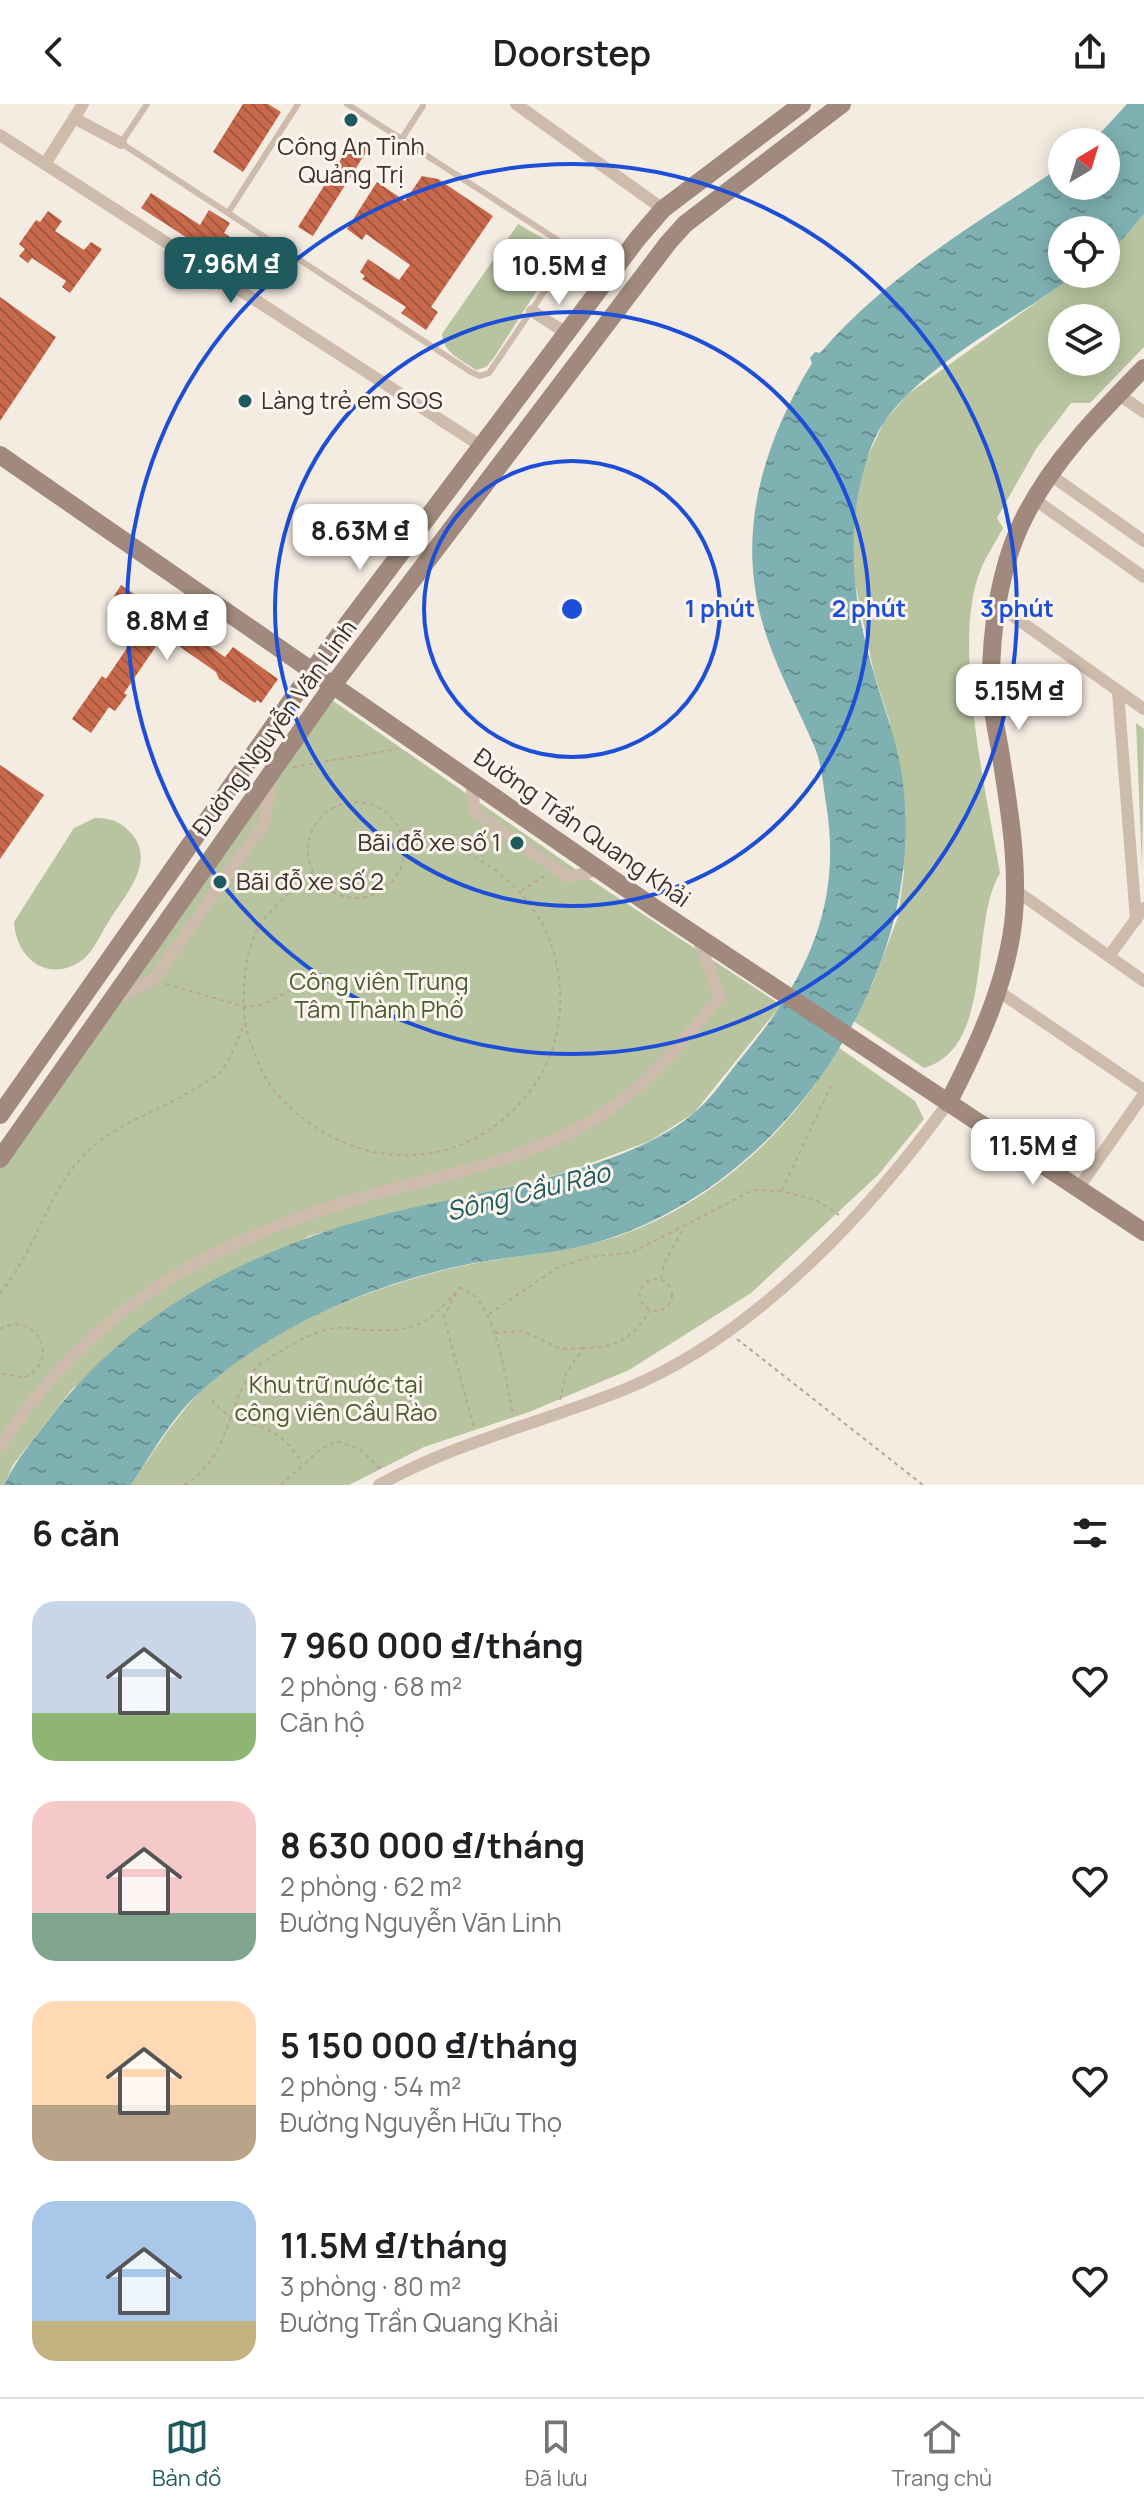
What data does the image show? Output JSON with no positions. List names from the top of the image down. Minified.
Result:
{"streets":{"street":["Đường Nguyễn Văn Linh","Đường Trần Quang Khải"]},"crossings":[["Đường Nguyễn Văn Linh","Đường Trần Quang Khải"]],"water":["Sông Cầu Rào"],"parks":["Công viên Trung Tâm Thành Phố","Khu trữ nước tại công viên Cầu Rào"],"places":["Công An Tỉnh Quảng Trị","Làng trẻ em SOS","Bãi đỗ xe số 1","Bãi đỗ xe số 2"],"north":"top right","page":{"header":"Doorstep","price":["7.96M ₫","10.5M ₫","8.63M ₫","8.8M ₫","5.15M ₫","11.5M ₫"],"heading":"6 căn","list":[{"name":"7 960 000 ₫/tháng","note":"2 phòng · 68 m² · Căn hộ"},{"name":"8 630 000 ₫/tháng","note":"2 phòng · 62 m² · Đường Nguyễn Văn Linh"},{"name":"5 150 000 ₫/tháng","note":"2 phòng · 54 m² · Đường Nguyễn Hữu Thọ"},{"name":"11.5M ₫/tháng","note":"3 phòng · 80 m² · Đường Trần Quang Khải"}],"tabs":["Bản đồ","Đã lưu","Trang chủ"]},"rings":["1 phút","2 phút","3 phút"]}
